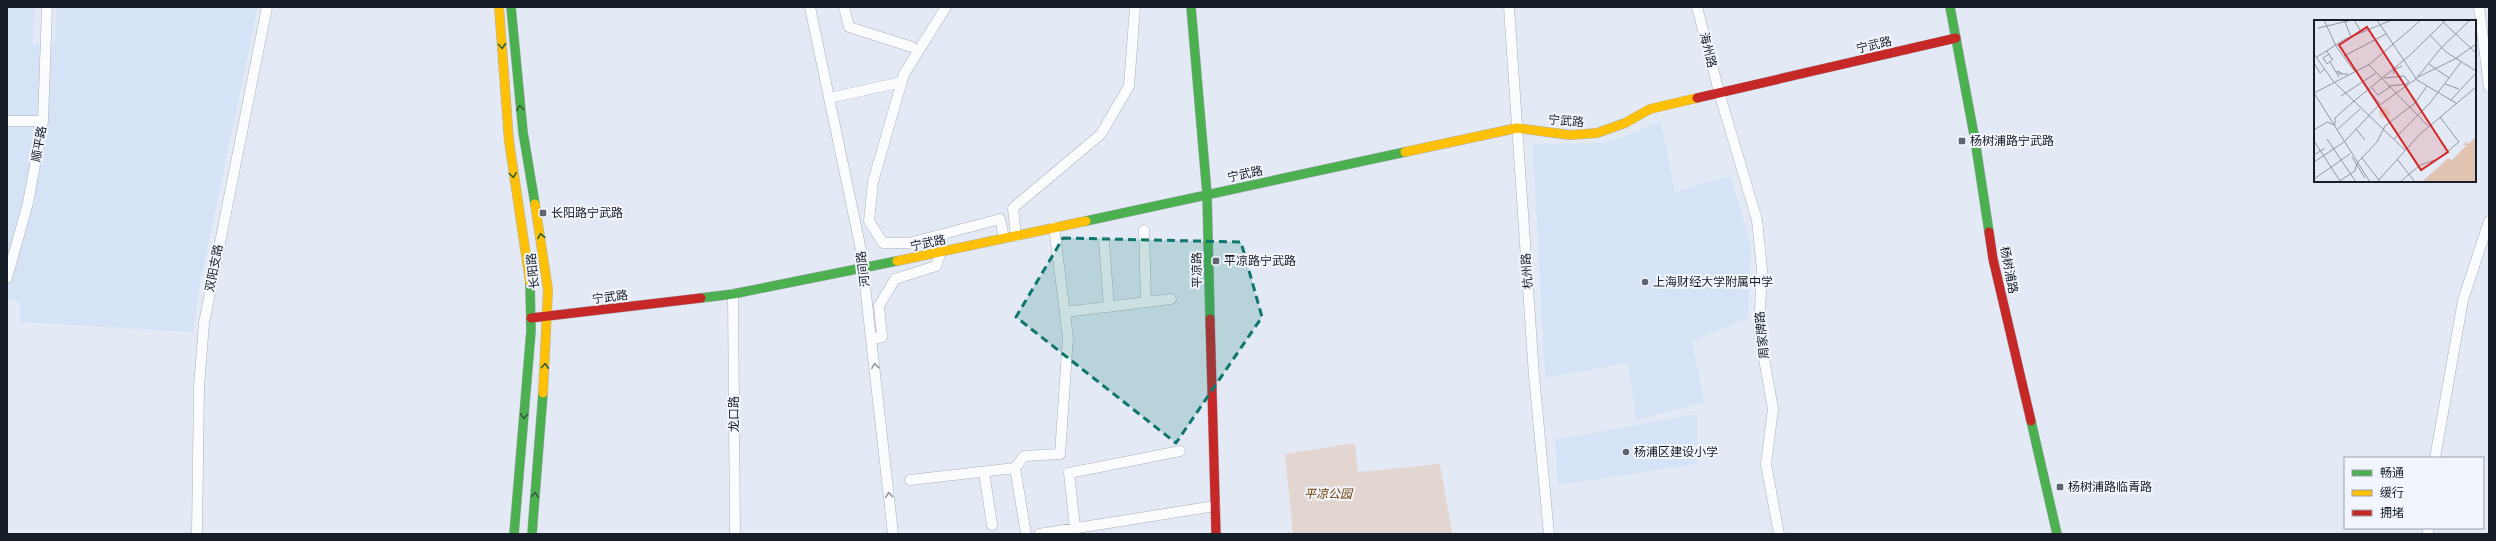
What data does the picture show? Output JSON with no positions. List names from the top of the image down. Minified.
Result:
{"streets":{"main road":["宁武路","平凉路","杨树浦路","长阳路"],"street":["海州路","顺平路","双阳支路","河间路","杭州路","周家牌路","龙口路"]},"crossings":[["宁武路","海州路"],["宁武路","河间路"],["宁武路","平凉路"],["宁武路","杨树浦路"],["宁武路","长阳路"],["宁武路","杭州路"],["宁武路","周家牌路"],["宁武路","龙口路"],["海州路","周家牌路"]],"one_way":["河间路"],"parks":["平凉公园"],"places":{"transit":["杨树浦路宁武路","长阳路宁武路","平凉路宁武路","杨树浦路临青路"],"other":["上海财经大学附属中学","杨浦区建设小学"]},"legend":["畅通","缓行","拥堵"]}
